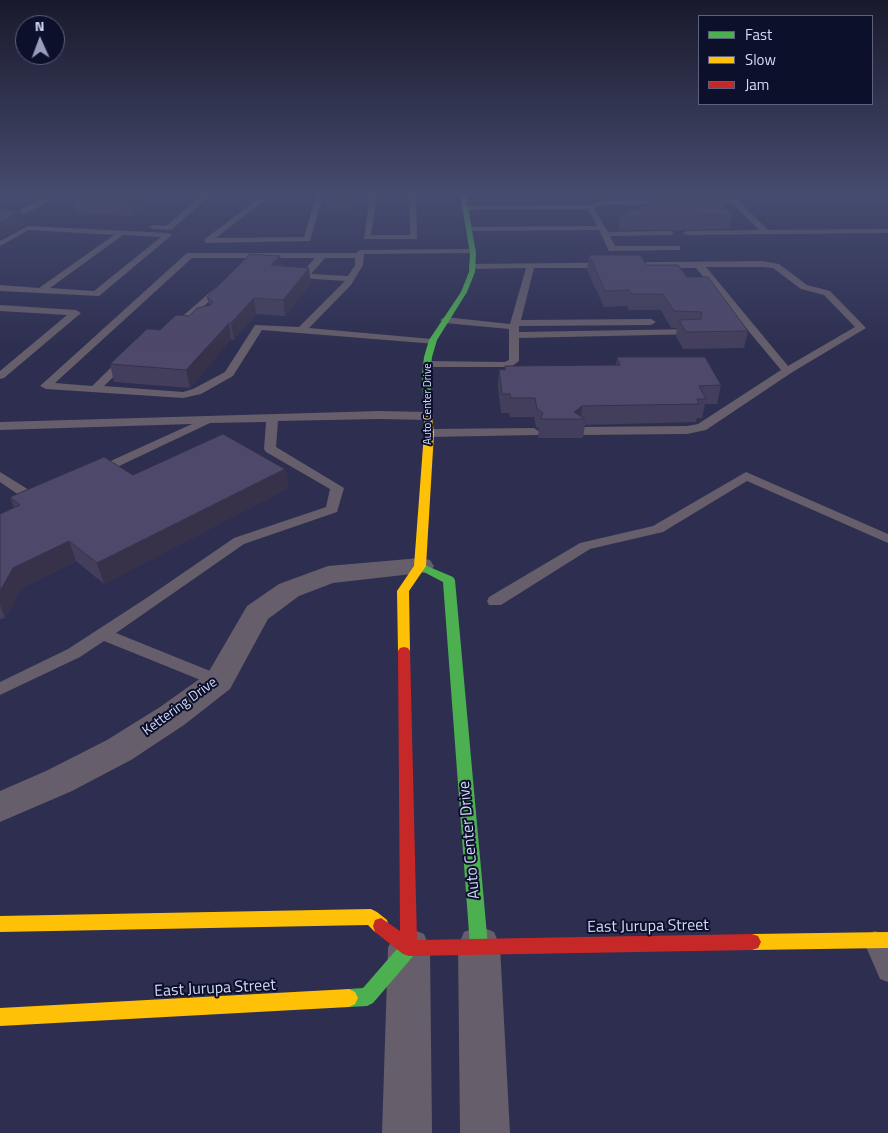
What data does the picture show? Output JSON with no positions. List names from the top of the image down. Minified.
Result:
{"streets":{"street":["Auto Center Drive","Kettering Drive","East Jurupa Street"]},"crossings":[["Auto Center Drive","Kettering Drive"],["Auto Center Drive","East Jurupa Street"]],"legend":["Fast","Slow","Jam"],"north":"top"}
